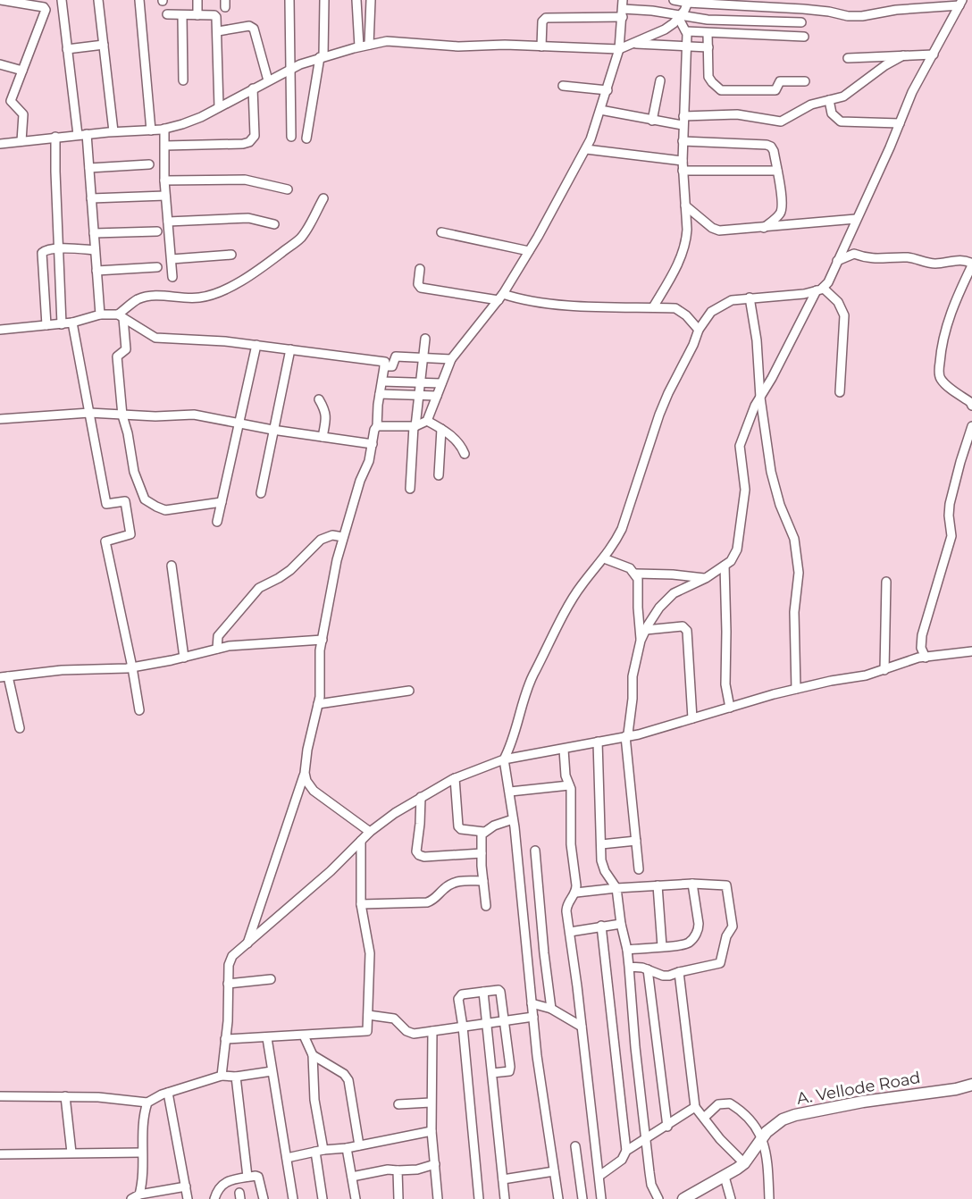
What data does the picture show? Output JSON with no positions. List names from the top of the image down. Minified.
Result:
{"streets":{"main road":["A. Vellode Road"]}}
